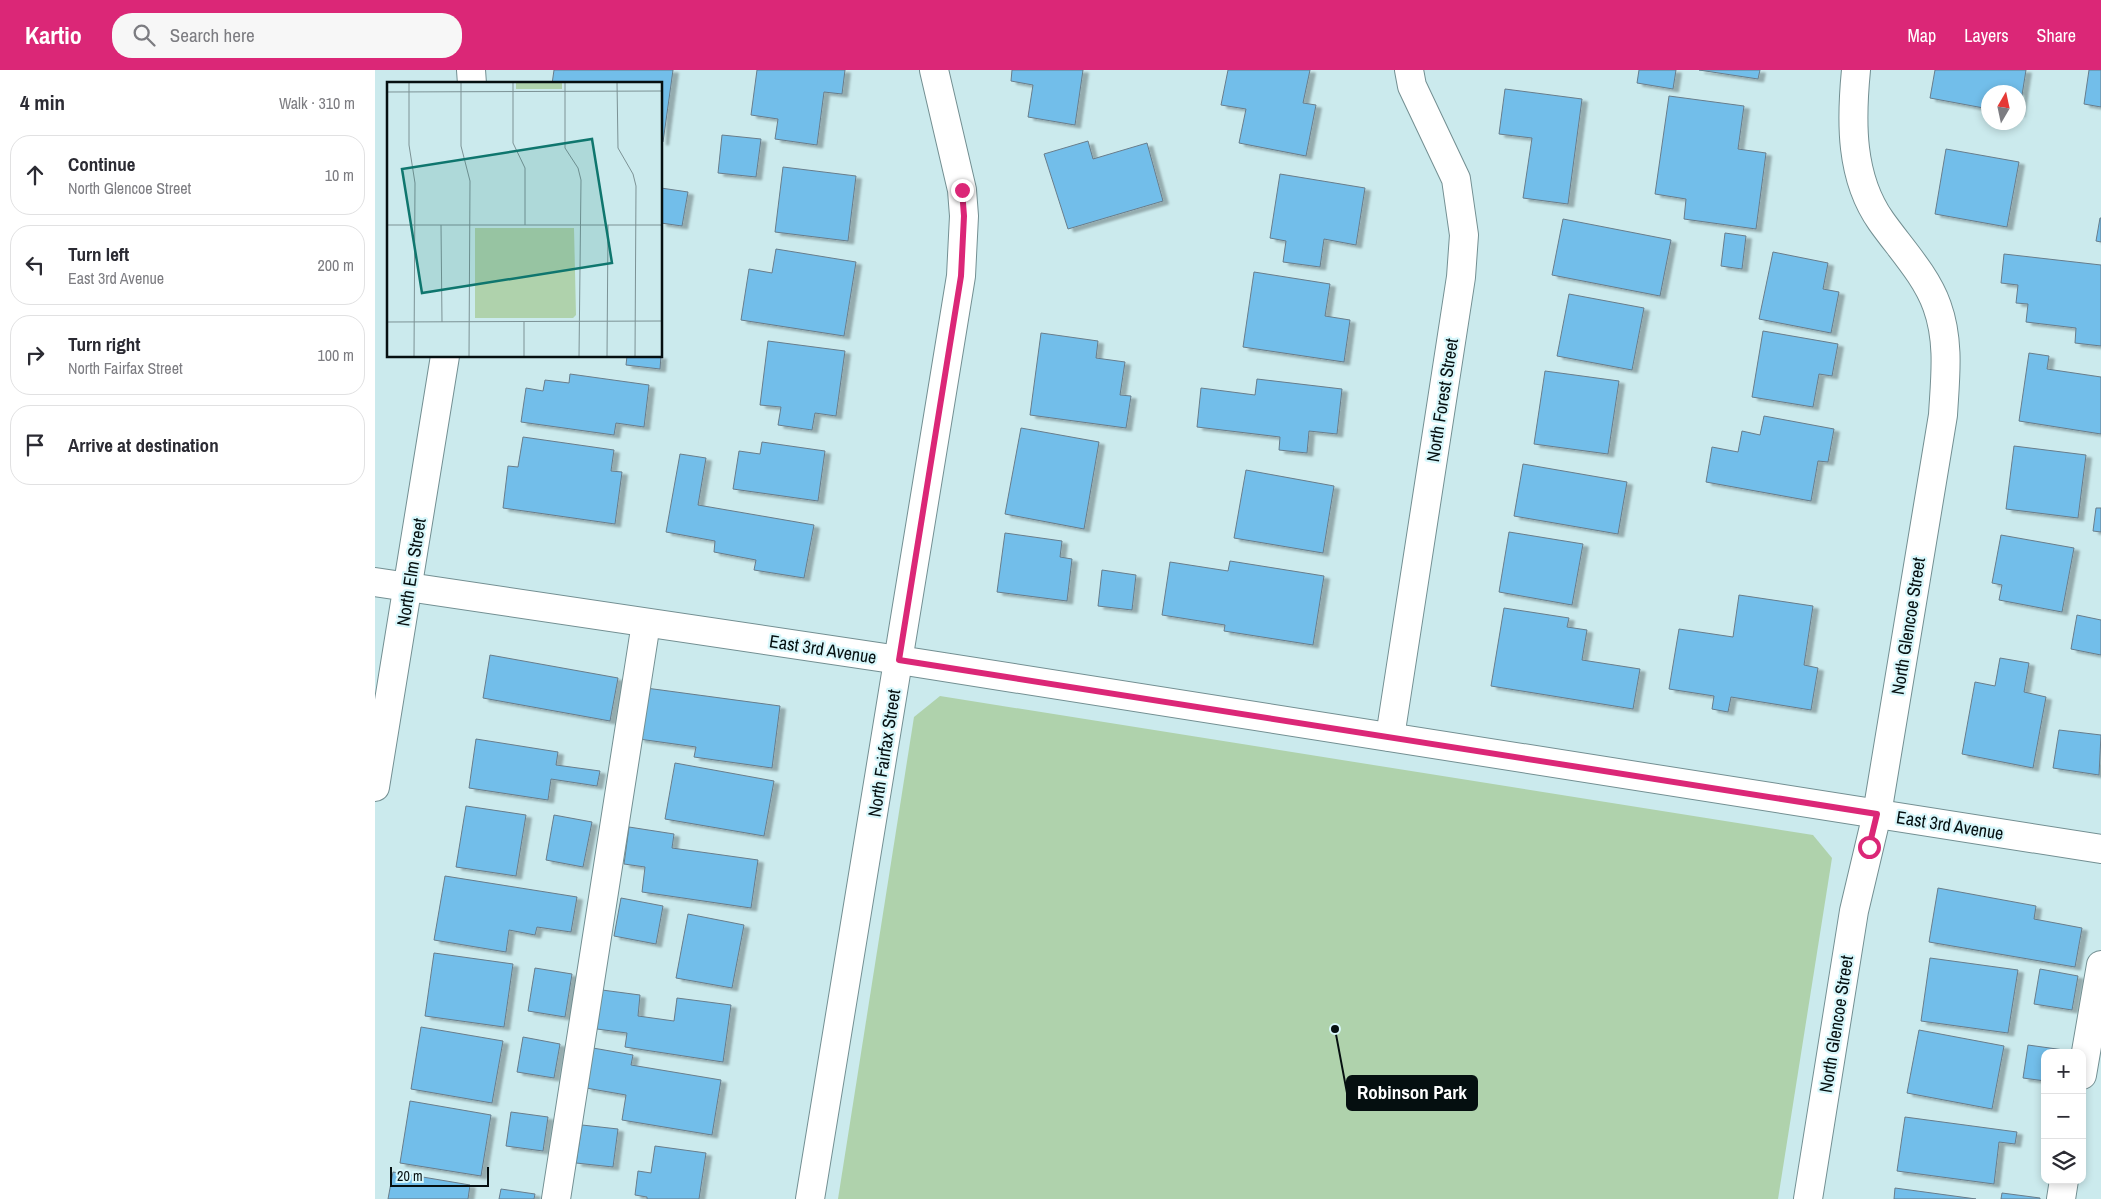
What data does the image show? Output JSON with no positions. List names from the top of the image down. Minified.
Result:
{"streets":{"street":["North Forest Street","North Elm Street","North Glencoe Street","East 3rd Avenue","North Fairfax Street"]},"crossings":[["North Forest Street","East 3rd Avenue"],["North Elm Street","East 3rd Avenue"],["North Glencoe Street","East 3rd Avenue"],["East 3rd Avenue","North Fairfax Street"]],"places":["Robinson Park"],"scale_bar":"20 m","north":"top","page":{"header":"Kartio","search":"Search here","nav":["Map","Layers","Share"],"heading":["4 min","Walk · 310 m"],"list":[["Continue","North Glencoe Street","10 m"],["Turn left","East 3rd Avenue","200 m"],["Turn right","North Fairfax Street","100 m"],"Arrive at destination"],"map_buttons":["+","−"],"scale":"20 m"}}
